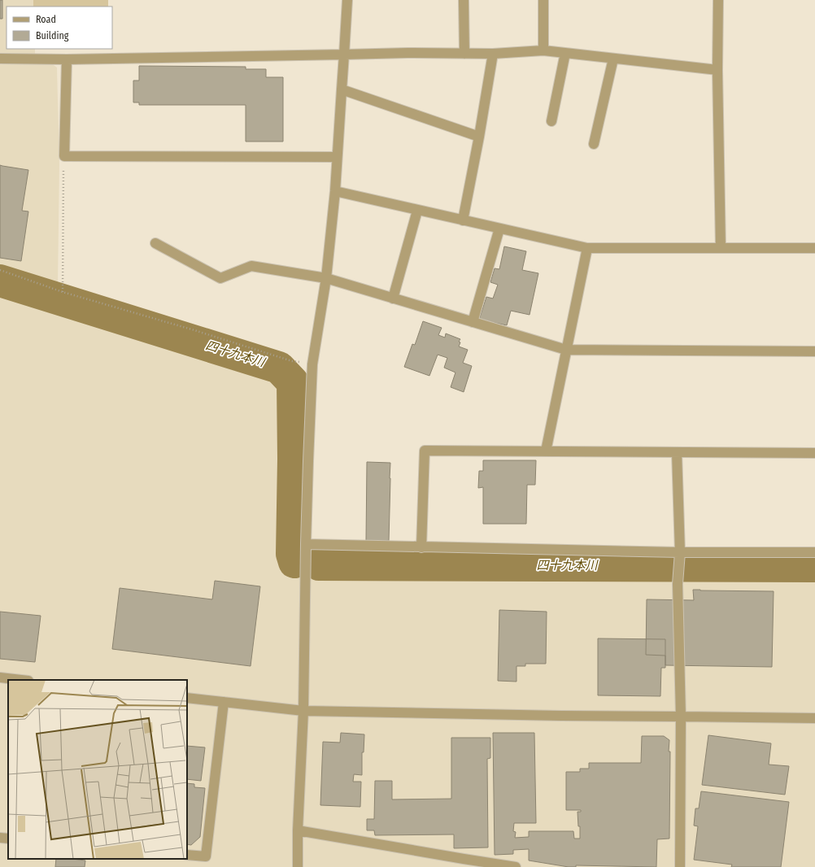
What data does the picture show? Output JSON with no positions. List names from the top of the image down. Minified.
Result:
{"water":["四十九本川"],"legend":["Road","Building"]}
